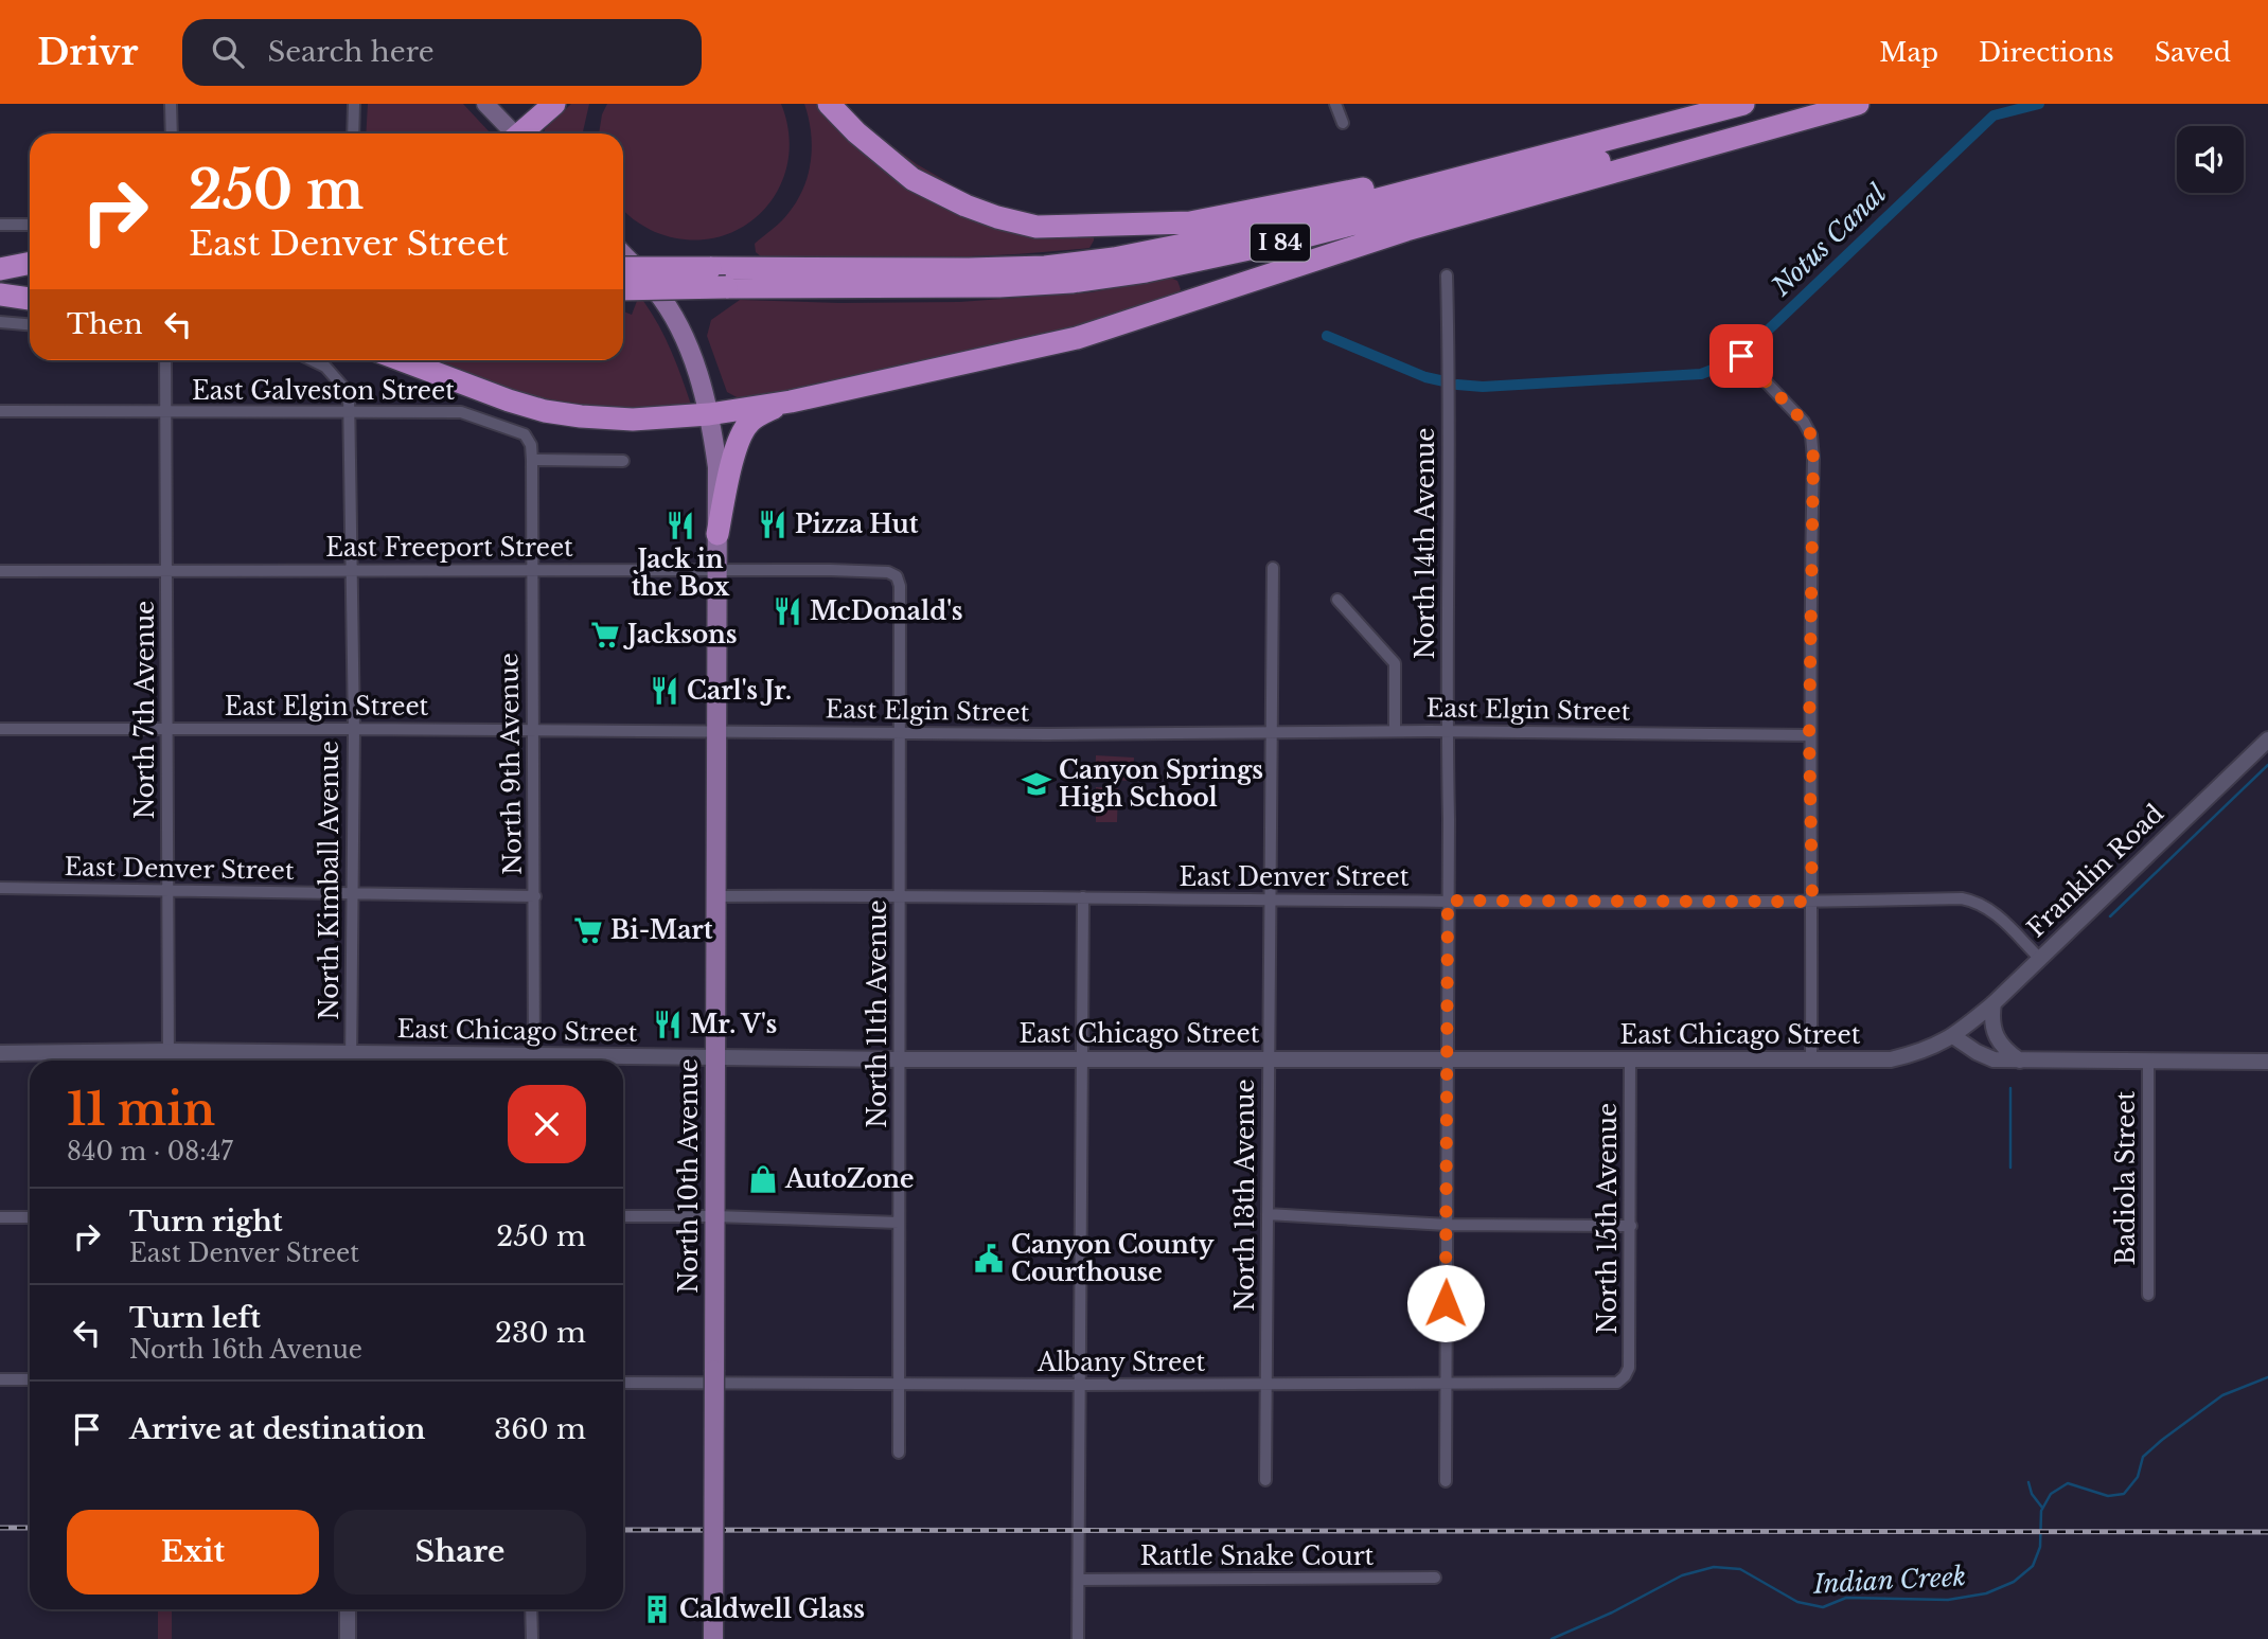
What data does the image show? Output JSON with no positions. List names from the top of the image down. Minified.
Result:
{"streets":{"highway":["I 84"],"main road":["North 10th Avenue"],"street":["East Galveston Street","North 14th Avenue","East Freeport Street","East Elgin Street","North 7th Avenue","North 9th Avenue","East Denver Street","Franklin Road","North Kimball Avenue","North 11th Avenue","East Chicago Street","Badiola Street","North 13th Avenue","North 15th Avenue","Albany Street","Rattle Snake Court"]},"crossings":[["East Galveston Street","North 7th Avenue"],["East Galveston Street","North 9th Avenue"],["East Galveston Street","North Kimball Avenue"],["North 14th Avenue","East Elgin Street"],["North 14th Avenue","East Denver Street"],["North 14th Avenue","East Chicago Street"],["North 14th Avenue","Albany Street"],["East Freeport Street","North 7th Avenue"],["East Freeport Street","North 9th Avenue"],["East Freeport Street","North Kimball Avenue"],["East Freeport Street","North 11th Avenue"],["East Freeport Street","North 10th Avenue"],["East Elgin Street","North 7th Avenue"],["East Elgin Street","North 9th Avenue"],["East Elgin Street","North Kimball Avenue"],["East Elgin Street","North 11th Avenue"],["East Elgin Street","North 10th Avenue"],["East Elgin Street","North 13th Avenue"],["North 7th Avenue","East Denver Street"],["North 7th Avenue","East Chicago Street"],["North 9th Avenue","East Denver Street"],["East Denver Street","Franklin Road"],["East Denver Street","North Kimball Avenue"],["East Denver Street","North 11th Avenue"],["East Denver Street","North 10th Avenue"],["East Denver Street","North 13th Avenue"],["Franklin Road","East Chicago Street"],["North Kimball Avenue","East Chicago Street"],["North 11th Avenue","East Chicago Street"],["North 11th Avenue","Albany Street"],["East Chicago Street","North 10th Avenue"],["East Chicago Street","North 13th Avenue"],["East Chicago Street","North 15th Avenue"],["North 13th Avenue","Albany Street"],["North 15th Avenue","Albany Street"]],"water":["Notus Canal","Indian Creek"],"places":{"restaurant":["Pizza Hut","Jack in the Box","McDonald's","Carl's Jr.","Mr. V's"],"supermarket":["Jacksons","Bi-Mart"],"school or university":["Canyon Springs High School"],"shop":["AutoZone"],"public building":["Canyon County Courthouse"],"building":["Caldwell Glass"]},"page":{"header":"Drivr","search":"Search here","nav":["Map","Directions","Saved"],"turn":["250 m","East Denver Street"],"then":"Then","heading":["11 min","840 m · 08:47"],"list":[{"name":"Turn right","note":"East Denver Street","value":"250 m"},{"name":"Turn left","note":"North 16th Avenue","value":"230 m"},{"name":"Arrive at destination","value":"360 m"}],"buttons":["Exit","Share"]}}
